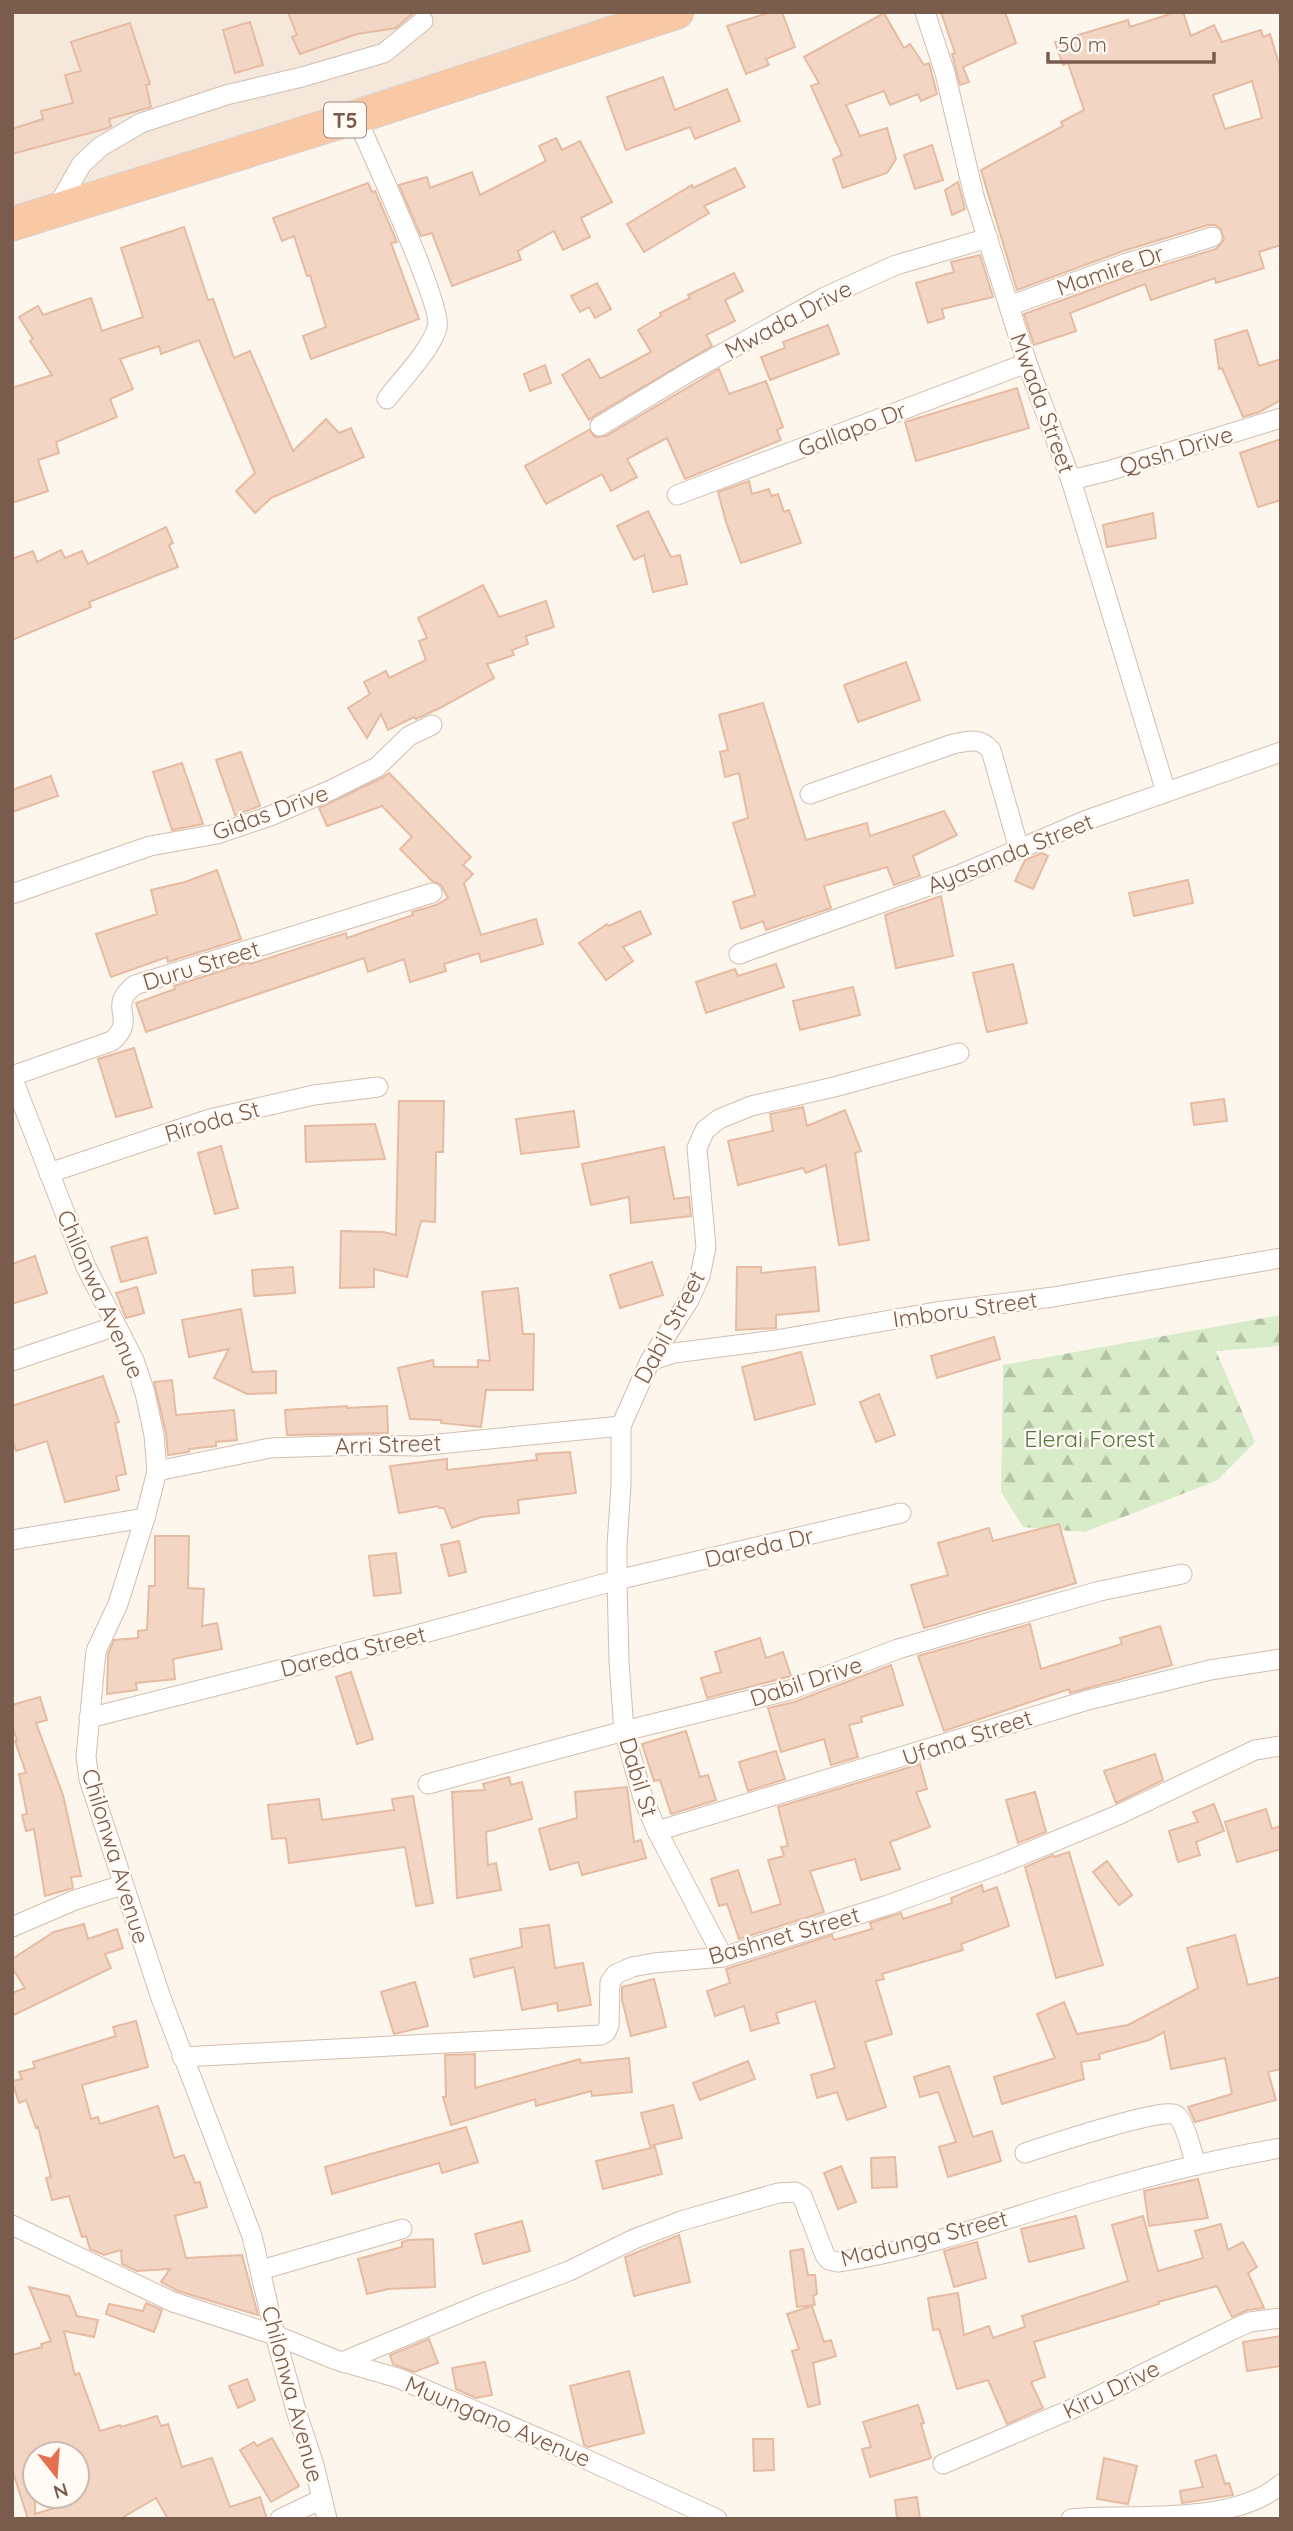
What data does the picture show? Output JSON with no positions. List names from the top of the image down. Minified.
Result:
{"streets":{"highway":["T5"],"street":["Mamire Dr","Mwada Drive","Mwada Street","Gallapo Dr","Qash Drive","Gidas Drive","Ayasanda Street","Duru Street","Riroda St","Chilonwa Avenue","Imboru Street","Dabil Street","Arri Street","Dareda Dr","Dareda Street","Dabil Drive","Ufana Street","Dabil St","Bashnet Street","Madunga Street","Kiru Drive","Muungano Avenue"]},"crossings":[["Mamire Dr","Mwada Street"],["Mwada Drive","Mwada Street"],["Mwada Street","Gallapo Dr"],["Mwada Street","Qash Drive"],["Mwada Street","Ayasanda Street"],["Duru Street","Chilonwa Avenue"],["Riroda St","Chilonwa Avenue"],["Chilonwa Avenue","Arri Street"],["Chilonwa Avenue","Dareda Street"],["Chilonwa Avenue","Bashnet Street"],["Chilonwa Avenue","Muungano Avenue"],["Imboru Street","Dabil Street"],["Dabil Street","Arri Street"],["Dabil Street","Dareda Dr"],["Dabil Street","Dareda Street"],["Dabil Street","Dabil St"],["Dareda Dr","Dareda Street"],["Dareda Dr","Dabil St"],["Dareda Street","Dabil St"],["Dabil Drive","Dabil St"],["Ufana Street","Dabil St"],["Dabil St","Bashnet Street"],["Madunga Street","Muungano Avenue"]],"parks":["Elerai Forest"],"scale_bar":"50 m","north":"bottom"}
